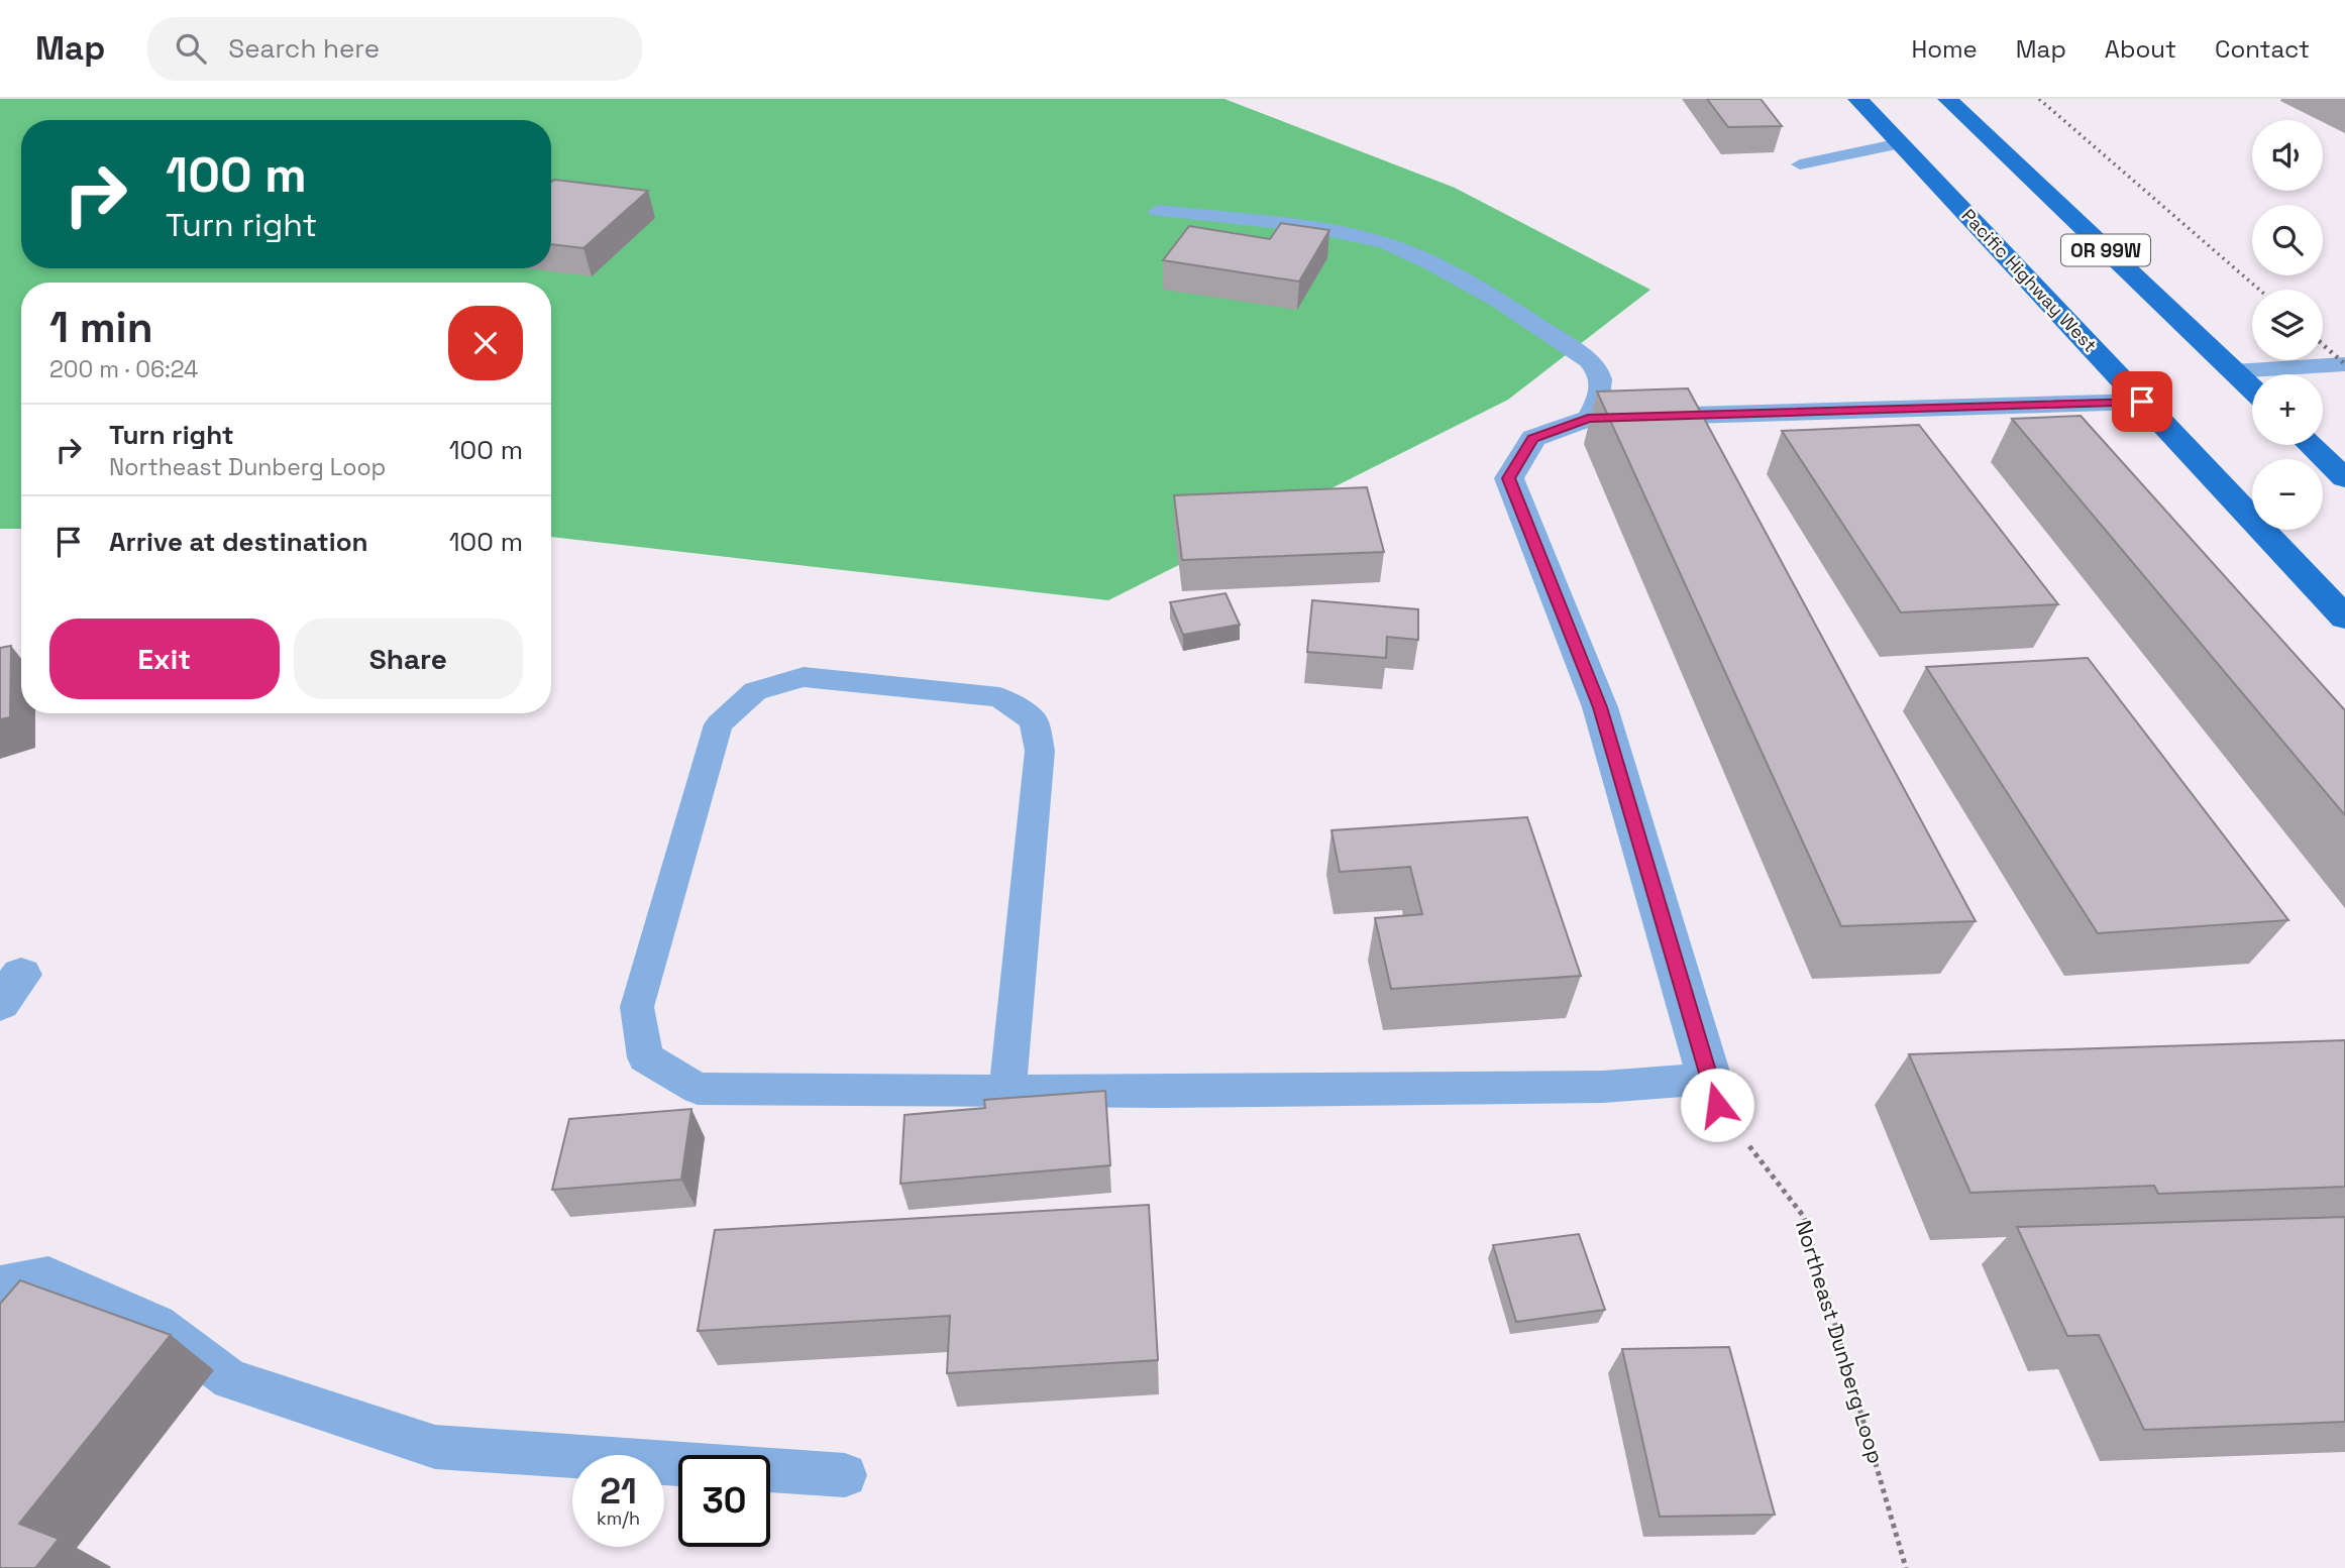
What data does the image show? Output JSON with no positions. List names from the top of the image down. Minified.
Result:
{"streets":{"main road":["OR 99W","Pacific Highway West"],"path":["Northeast Dunberg Loop"]},"page":{"header":"Map","search":"Search here","nav":["Home","Map","About","Contact"],"map_buttons":["+","−"],"turn":["100 m","Turn right"],"heading":["1 min","200 m · 06:24"],"list":[{"name":"Turn right","note":"Northeast Dunberg Loop","value":"100 m"},{"name":"Arrive at destination","value":"100 m"}],"buttons":["Exit","Share"],"speed":"21 km/h","limit":"30"}}
